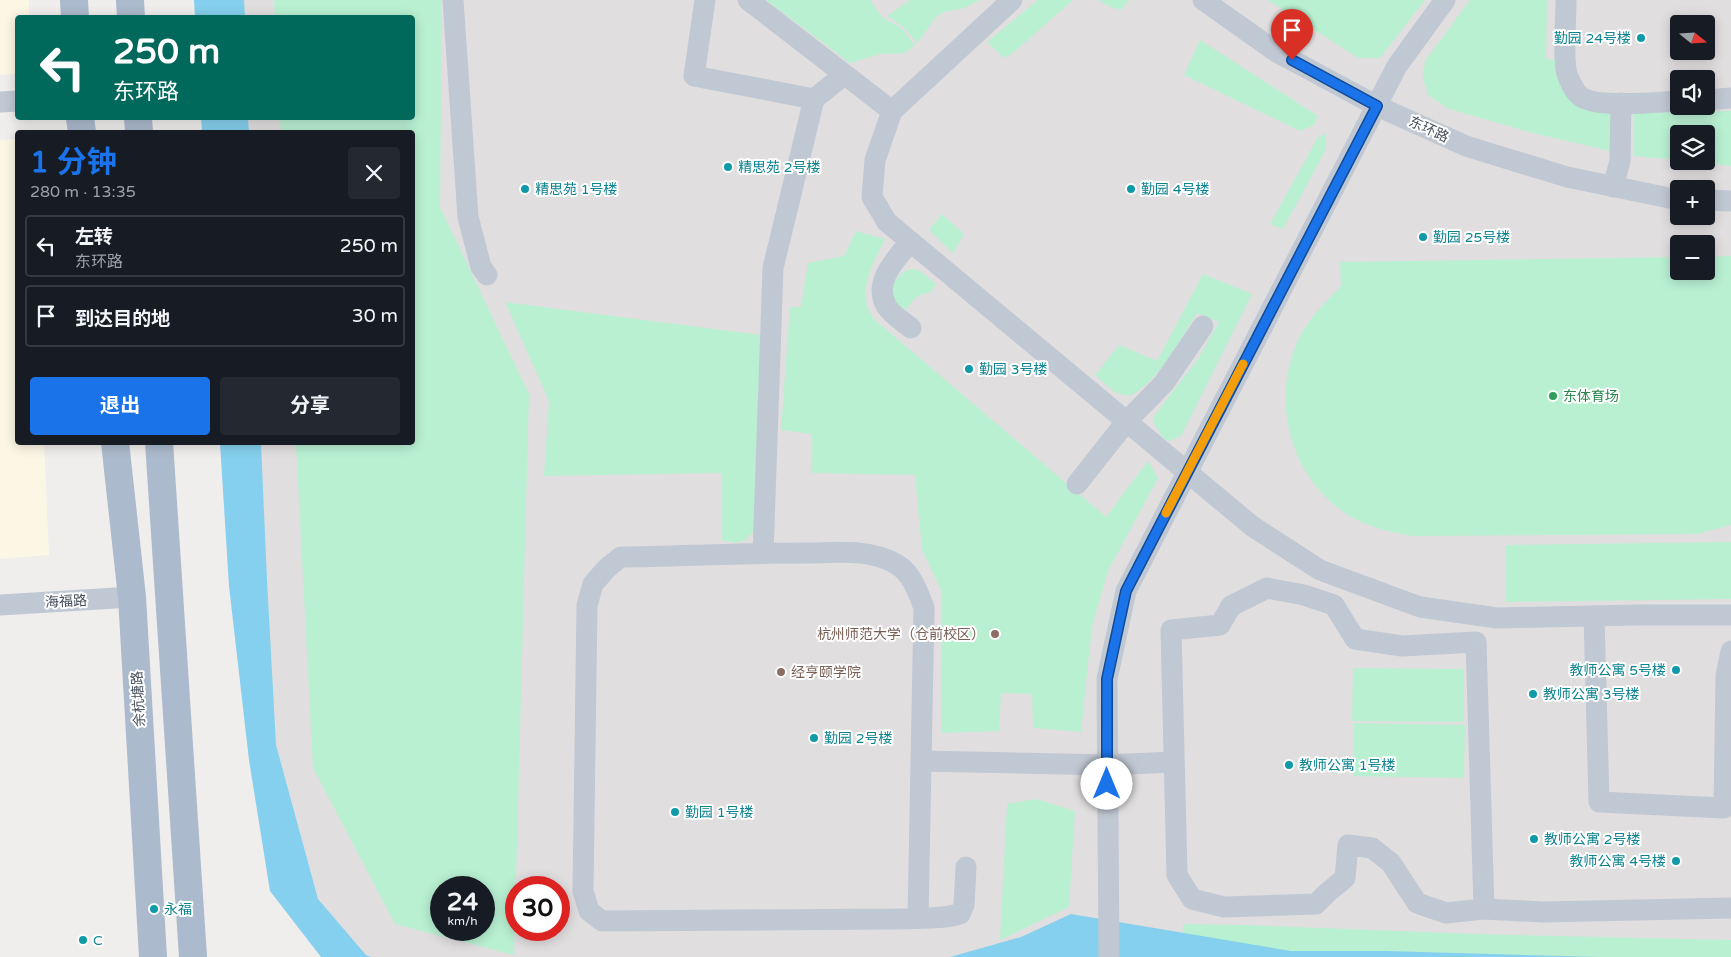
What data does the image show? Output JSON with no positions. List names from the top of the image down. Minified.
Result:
{"streets":{"main road":["余杭塘路"],"street":["东环路","海福路"]},"crossings":[["海福路","余杭塘路"]],"places":["勤园 24号楼","精思苑 2号楼","精思苑 1号楼","勤园 4号楼","勤园 25号楼","勤园 3号楼","东体育场","杭州师范大学（仓前校区）","教师公寓 5号楼","经亨颐学院","教师公寓 3号楼","勤园 2号楼","教师公寓 1号楼","勤园 1号楼","教师公寓 2号楼","教师公寓 4号楼","永福","C"],"north":"right","page":{"map_buttons":["+","−"],"turn":["250 m","东环路"],"heading":["1 分钟","280 m · 13:35"],"list":[{"name":"左转","note":"东环路","value":"250 m"},{"name":"到达目的地","value":"30 m"}],"buttons":["退出","分享"],"speed":"24 km/h","limit":"30"}}
